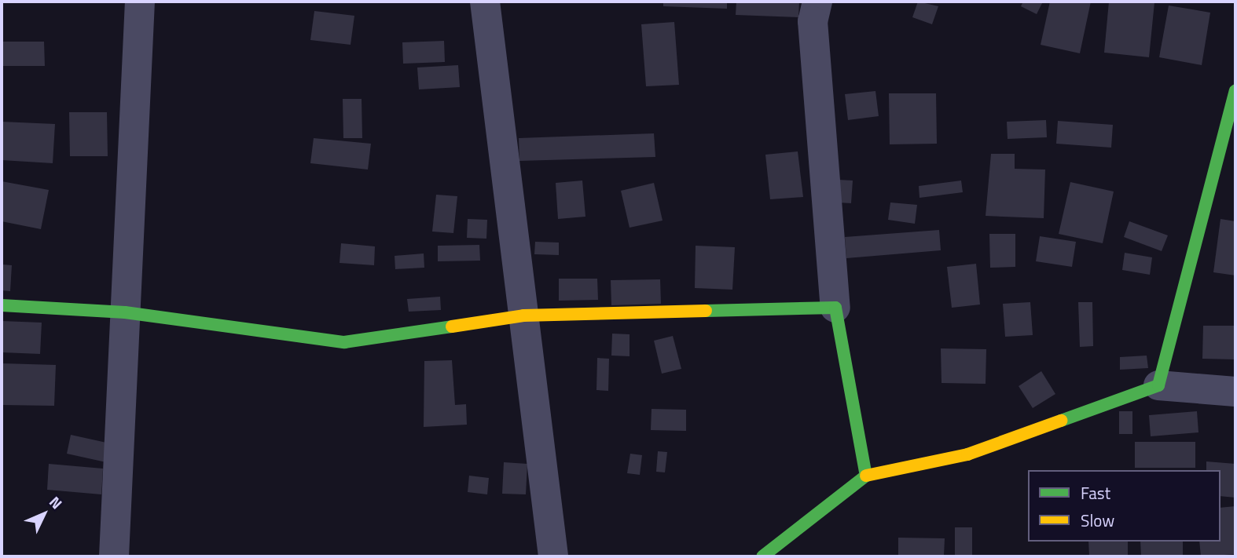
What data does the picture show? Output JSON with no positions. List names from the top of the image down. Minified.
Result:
{"legend":["Fast","Slow"],"north":"top right"}
